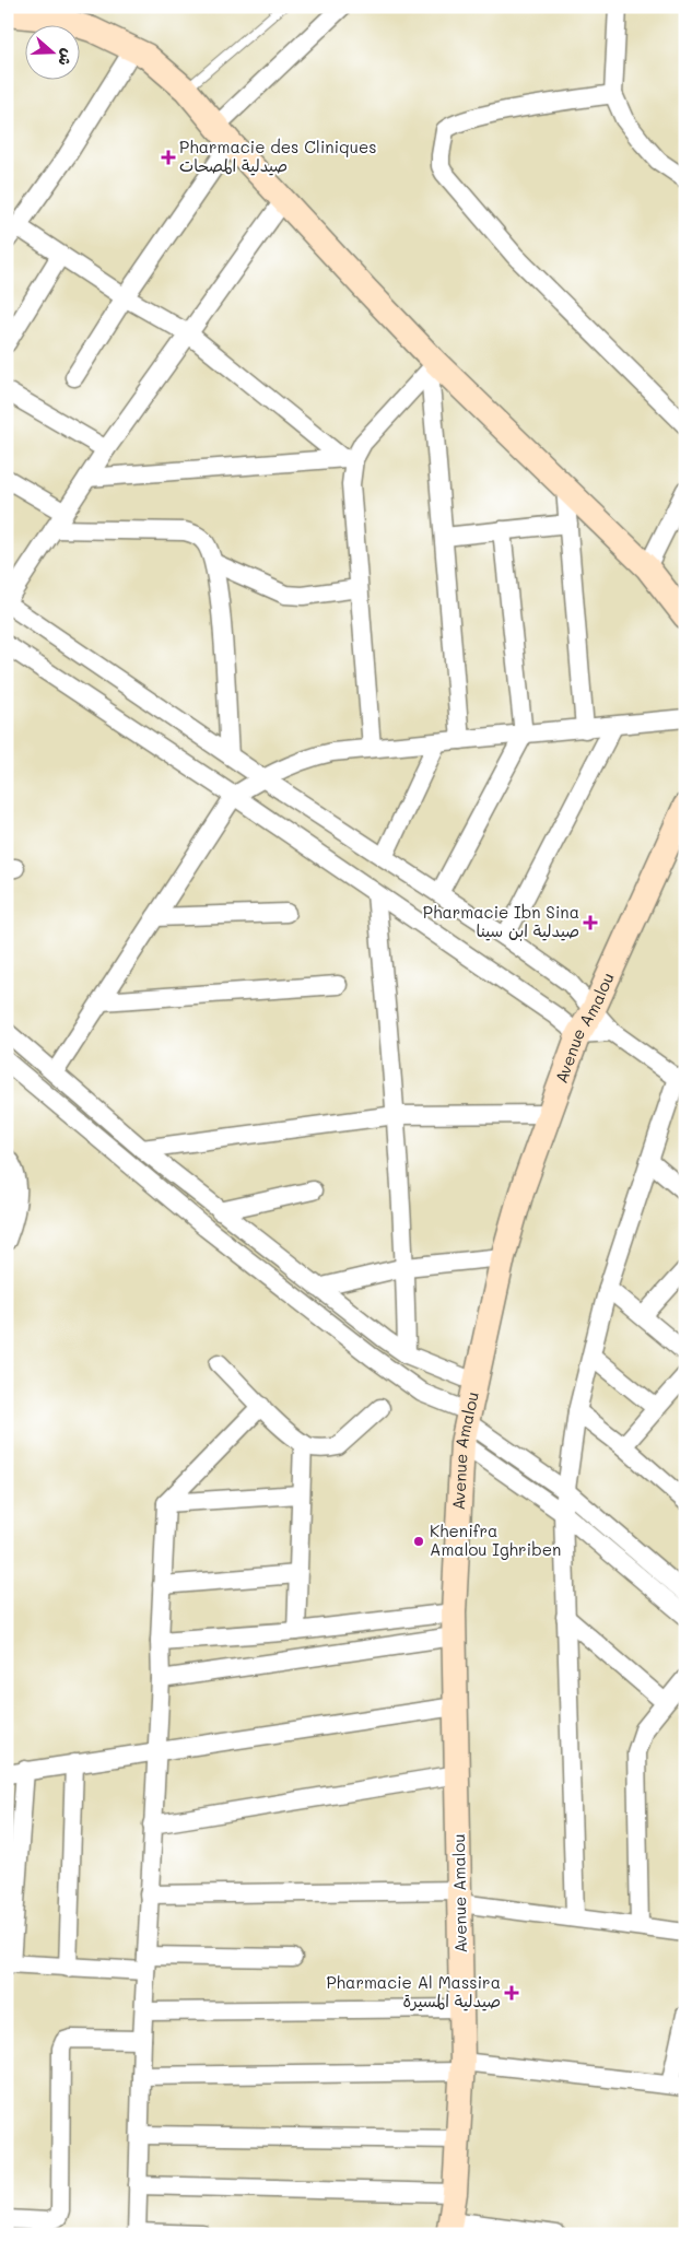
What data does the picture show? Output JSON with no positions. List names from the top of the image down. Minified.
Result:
{"streets":{"main road":["Avenue Amalou"]},"places":{"health":["Pharmacie des Cliniques صيدلية المصحات","Pharmacie Ibn Sina صيدلية ابن سينا","Pharmacie Al Massira صيدلية المسيرة"],"other":["Khenifra Amalou Ighriben"]},"north":"right"}
